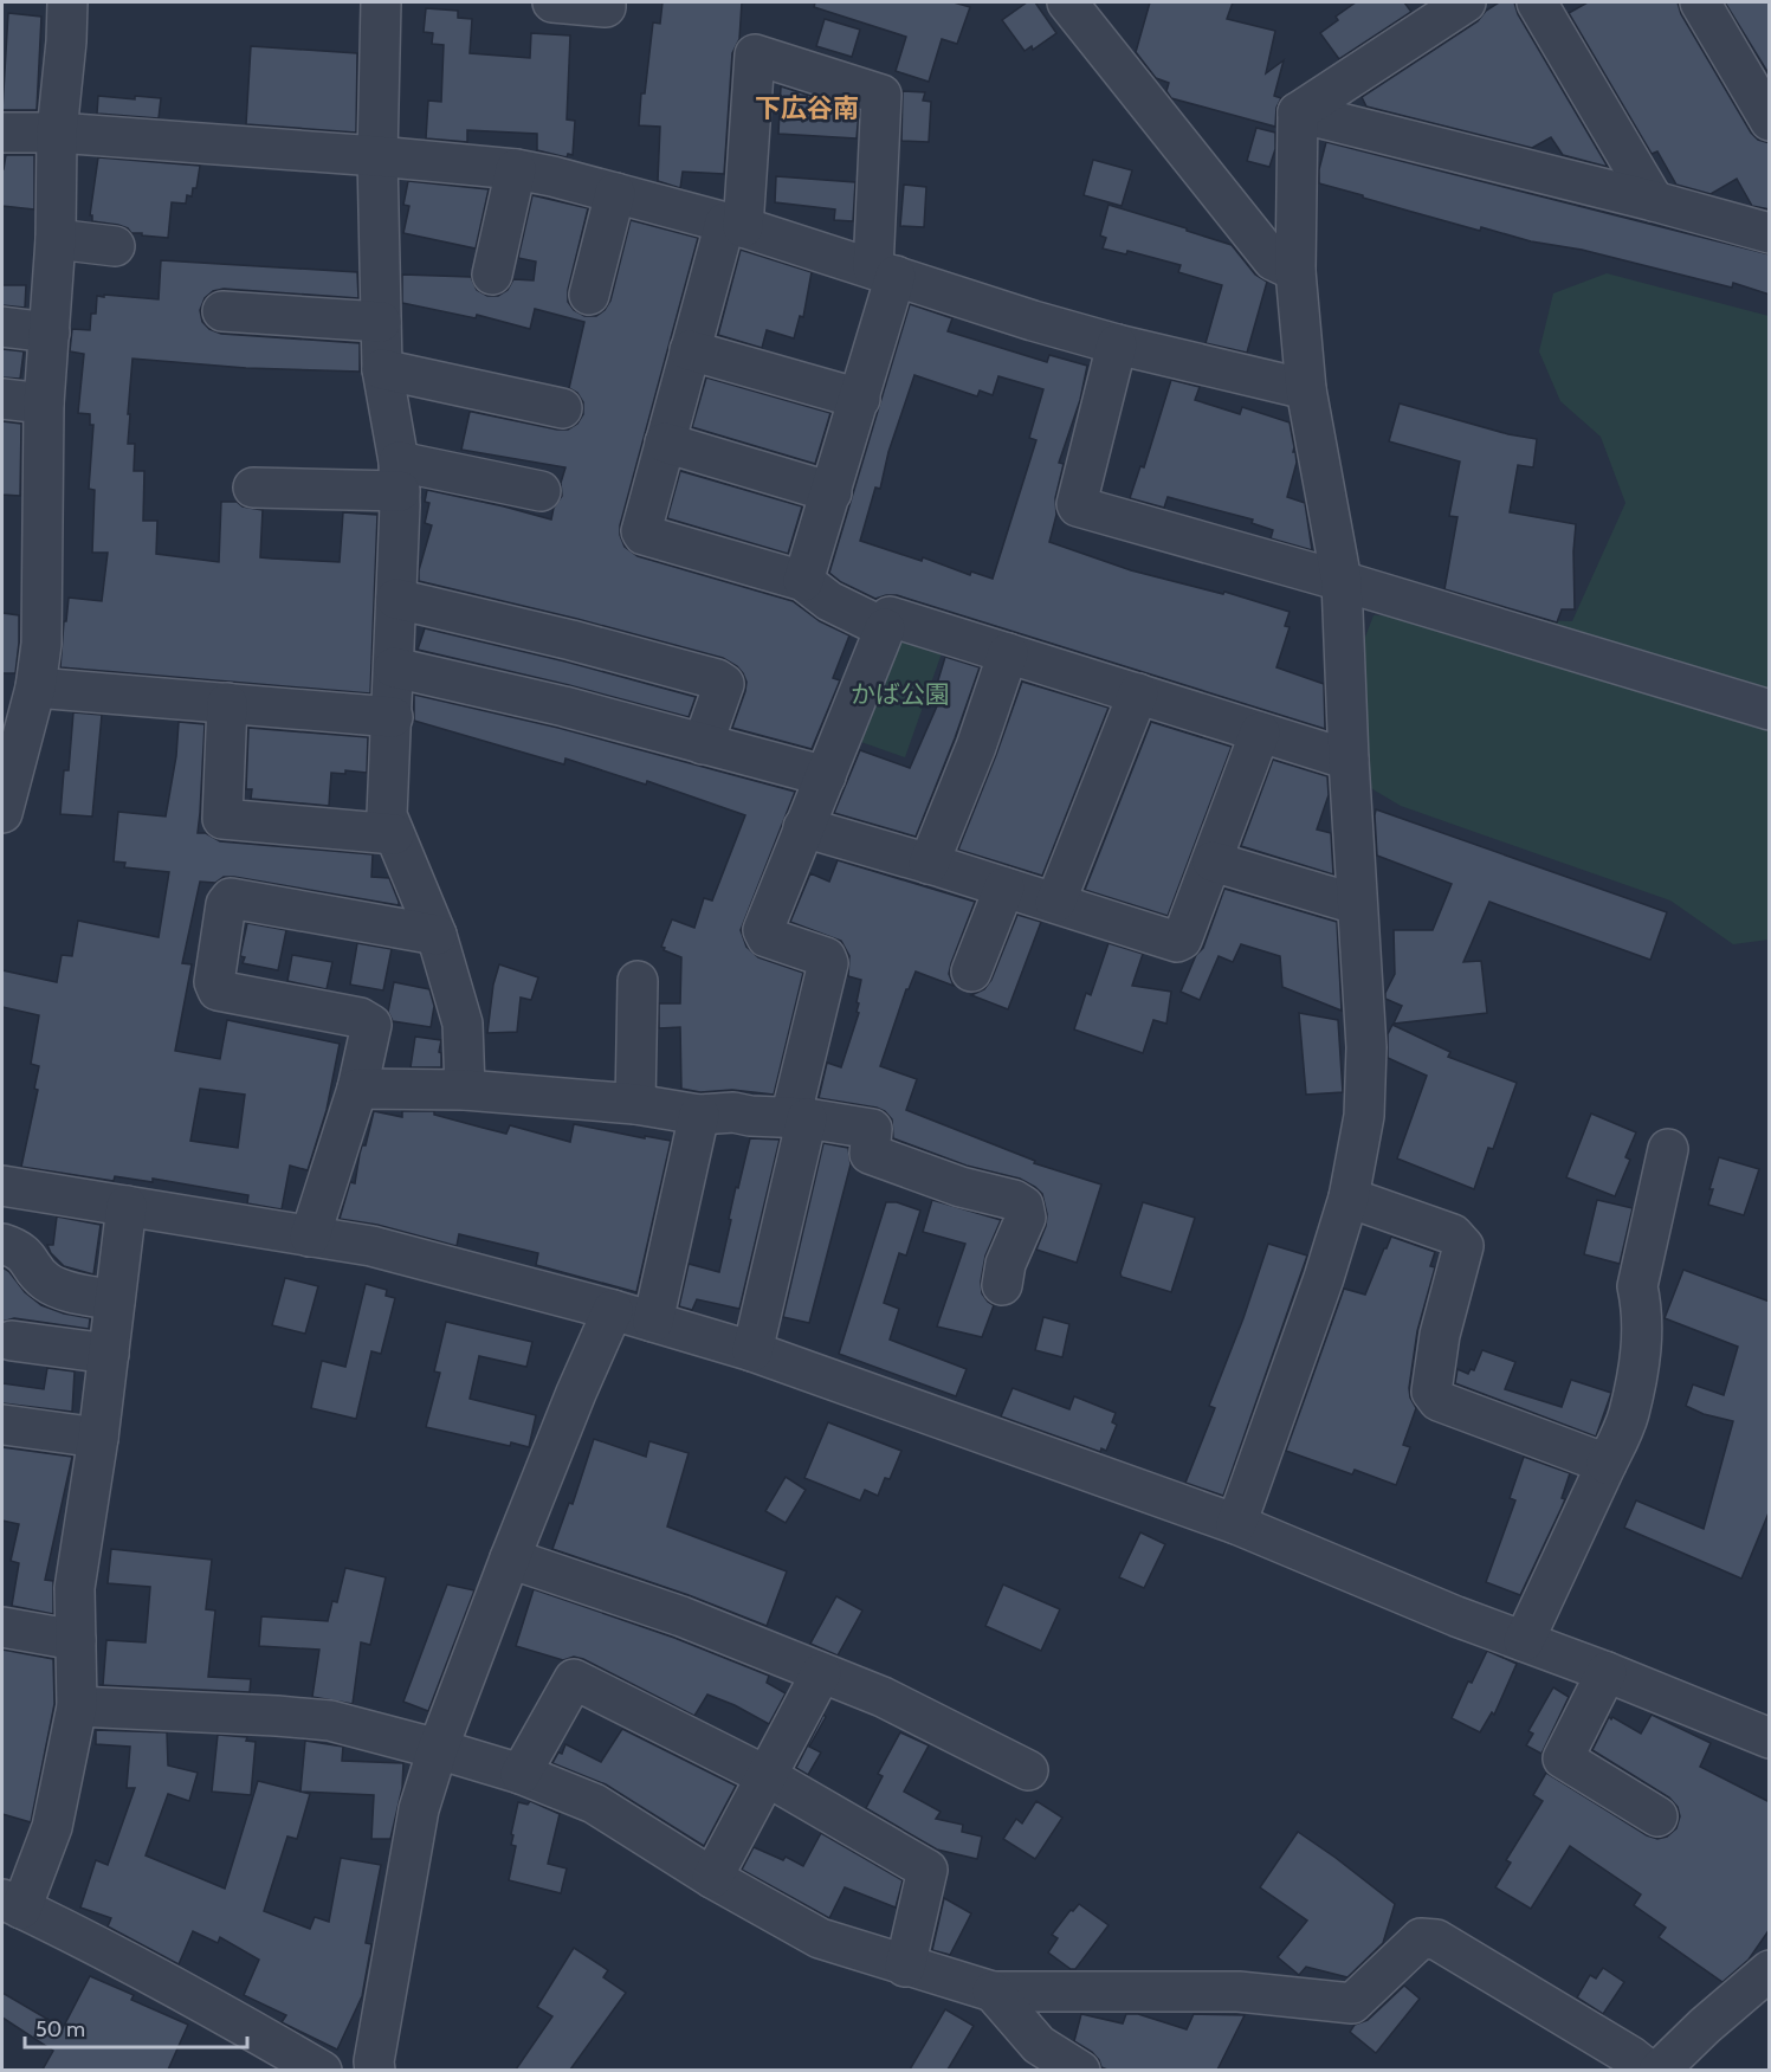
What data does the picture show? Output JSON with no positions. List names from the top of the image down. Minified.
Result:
{"districts":["下広谷南"],"parks":["かば公園"],"scale_bar":"50 m"}
